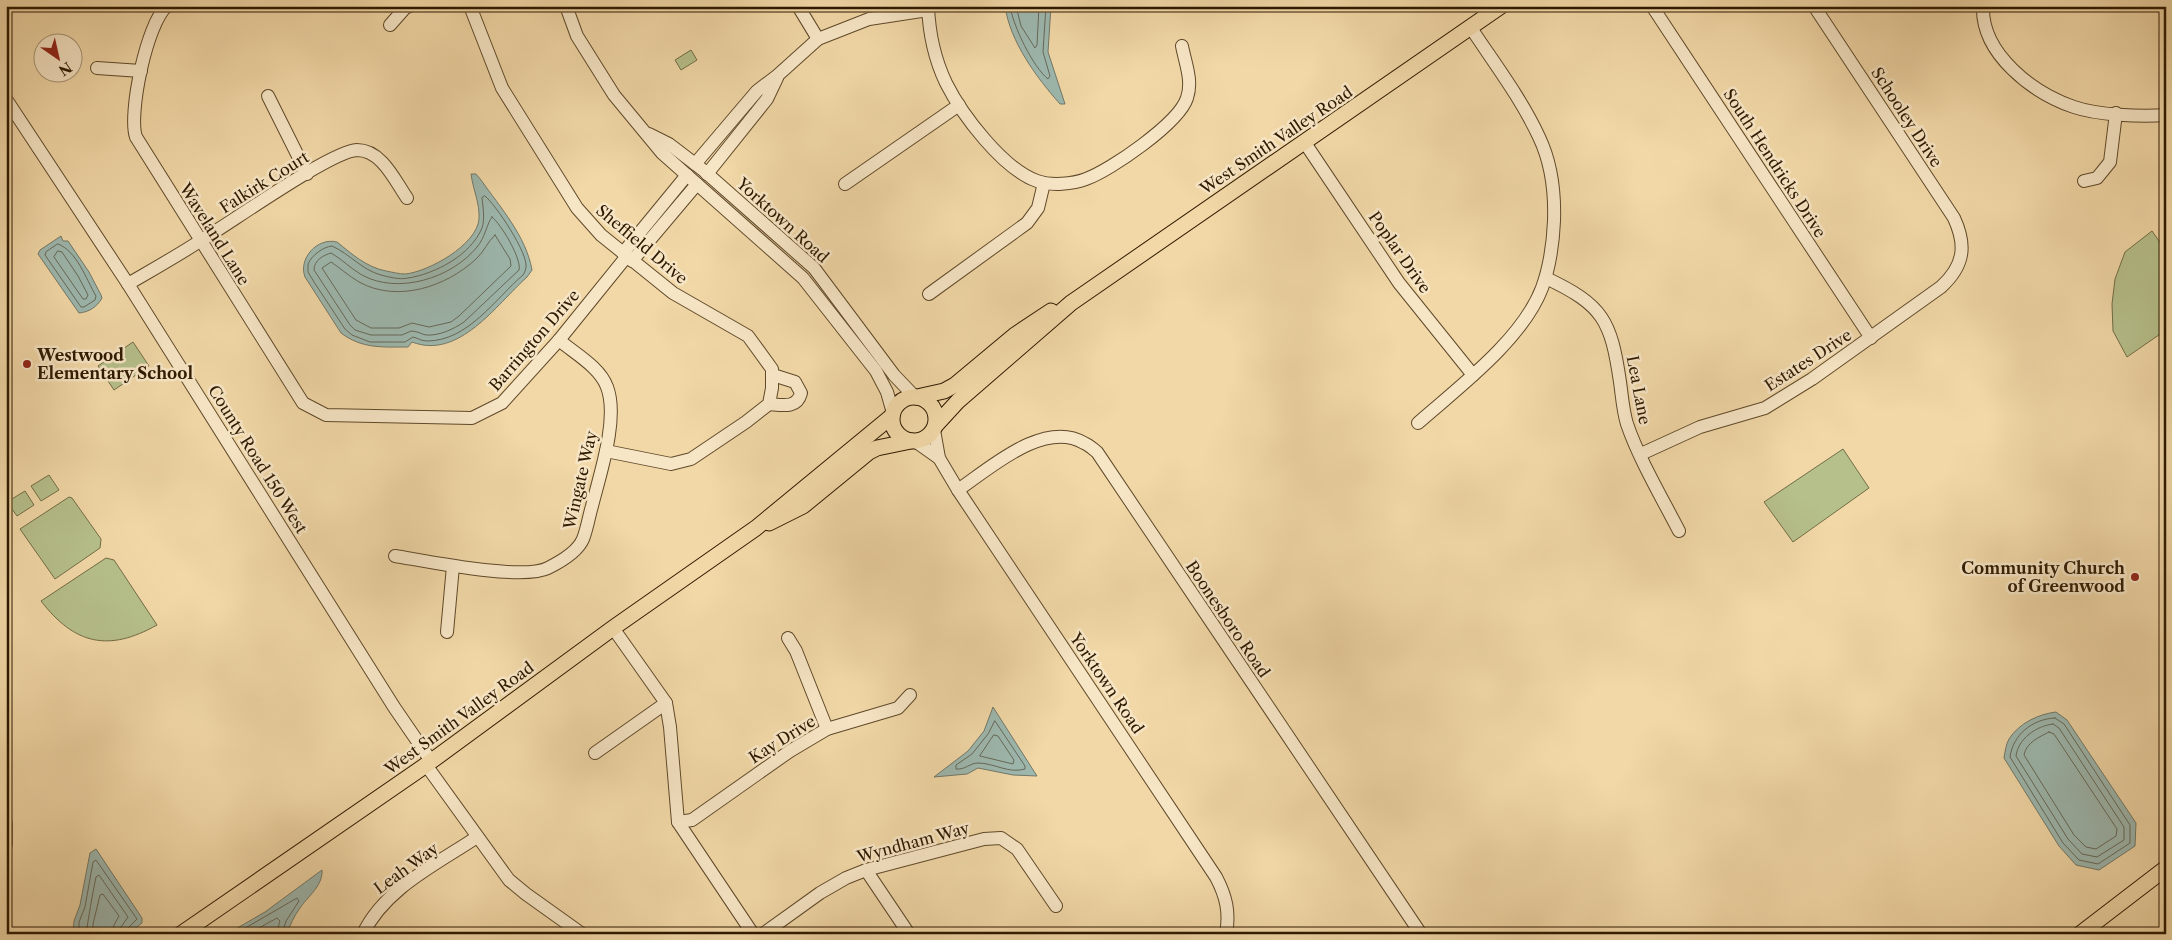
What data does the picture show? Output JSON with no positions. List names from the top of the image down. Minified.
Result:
{"streets":{"main road":["West Smith Valley Road"],"street":["Schooley Drive","South Hendricks Drive","Falkirk Court","Yorktown Road","Waveland Lane","Sheffield Drive","Poplar Drive","Barrington Drive","Estates Drive","Lea Lane","County Road 150 West","Wingate Way","Boonesboro Road","Kay Drive","Wyndham Way","Leah Way"]},"crossings":[["Schooley Drive","Estates Drive"],["West Smith Valley Road","Yorktown Road"],["West Smith Valley Road","Poplar Drive"],["West Smith Valley Road","County Road 150 West"],["South Hendricks Drive","Estates Drive"],["Falkirk Court","Waveland Lane"],["Falkirk Court","County Road 150 West"],["Yorktown Road","Boonesboro Road"],["Waveland Lane","Barrington Drive"],["Sheffield Drive","Barrington Drive"],["Barrington Drive","Wingate Way"],["Estates Drive","Lea Lane"],["County Road 150 West","Leah Way"]],"places":["Westwood Elementary School","Community Church of Greenwood"],"north":"bottom right"}
